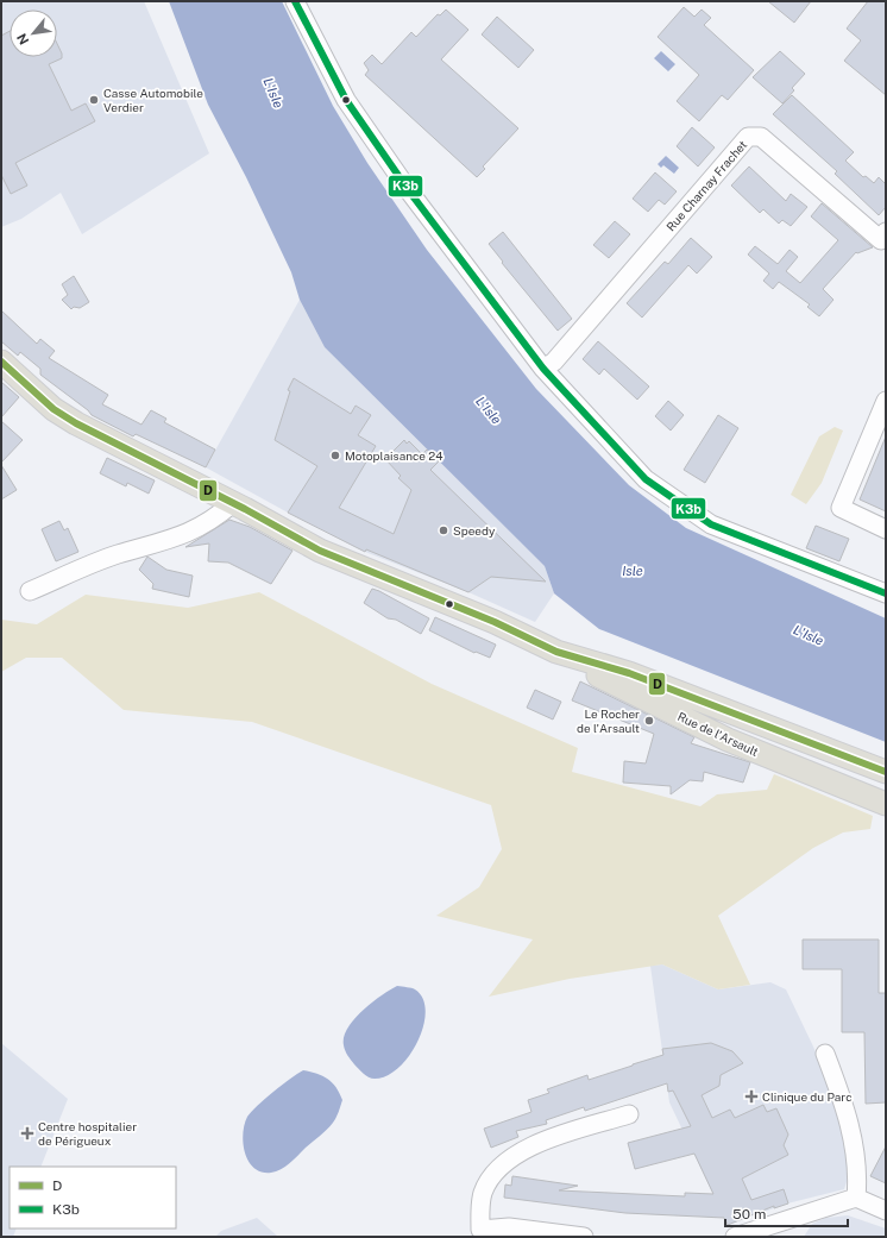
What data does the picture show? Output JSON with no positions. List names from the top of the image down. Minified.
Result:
{"streets":{"main road":["Rue de l'Arsault"],"street":["Rue Charnay Frachet"]},"water":["L'Isle","Isle"],"places":{"other":["Casse Automobile Verdier","Motoplaisance 24","Speedy","Le Rocher de l'Arsault"],"health":["Clinique du Parc","Centre hospitalier de Périgueux"]},"lines":["transit line K3b","transit line D"],"legend":["D","K3b"],"scale_bar":"50 m","north":"bottom left"}
